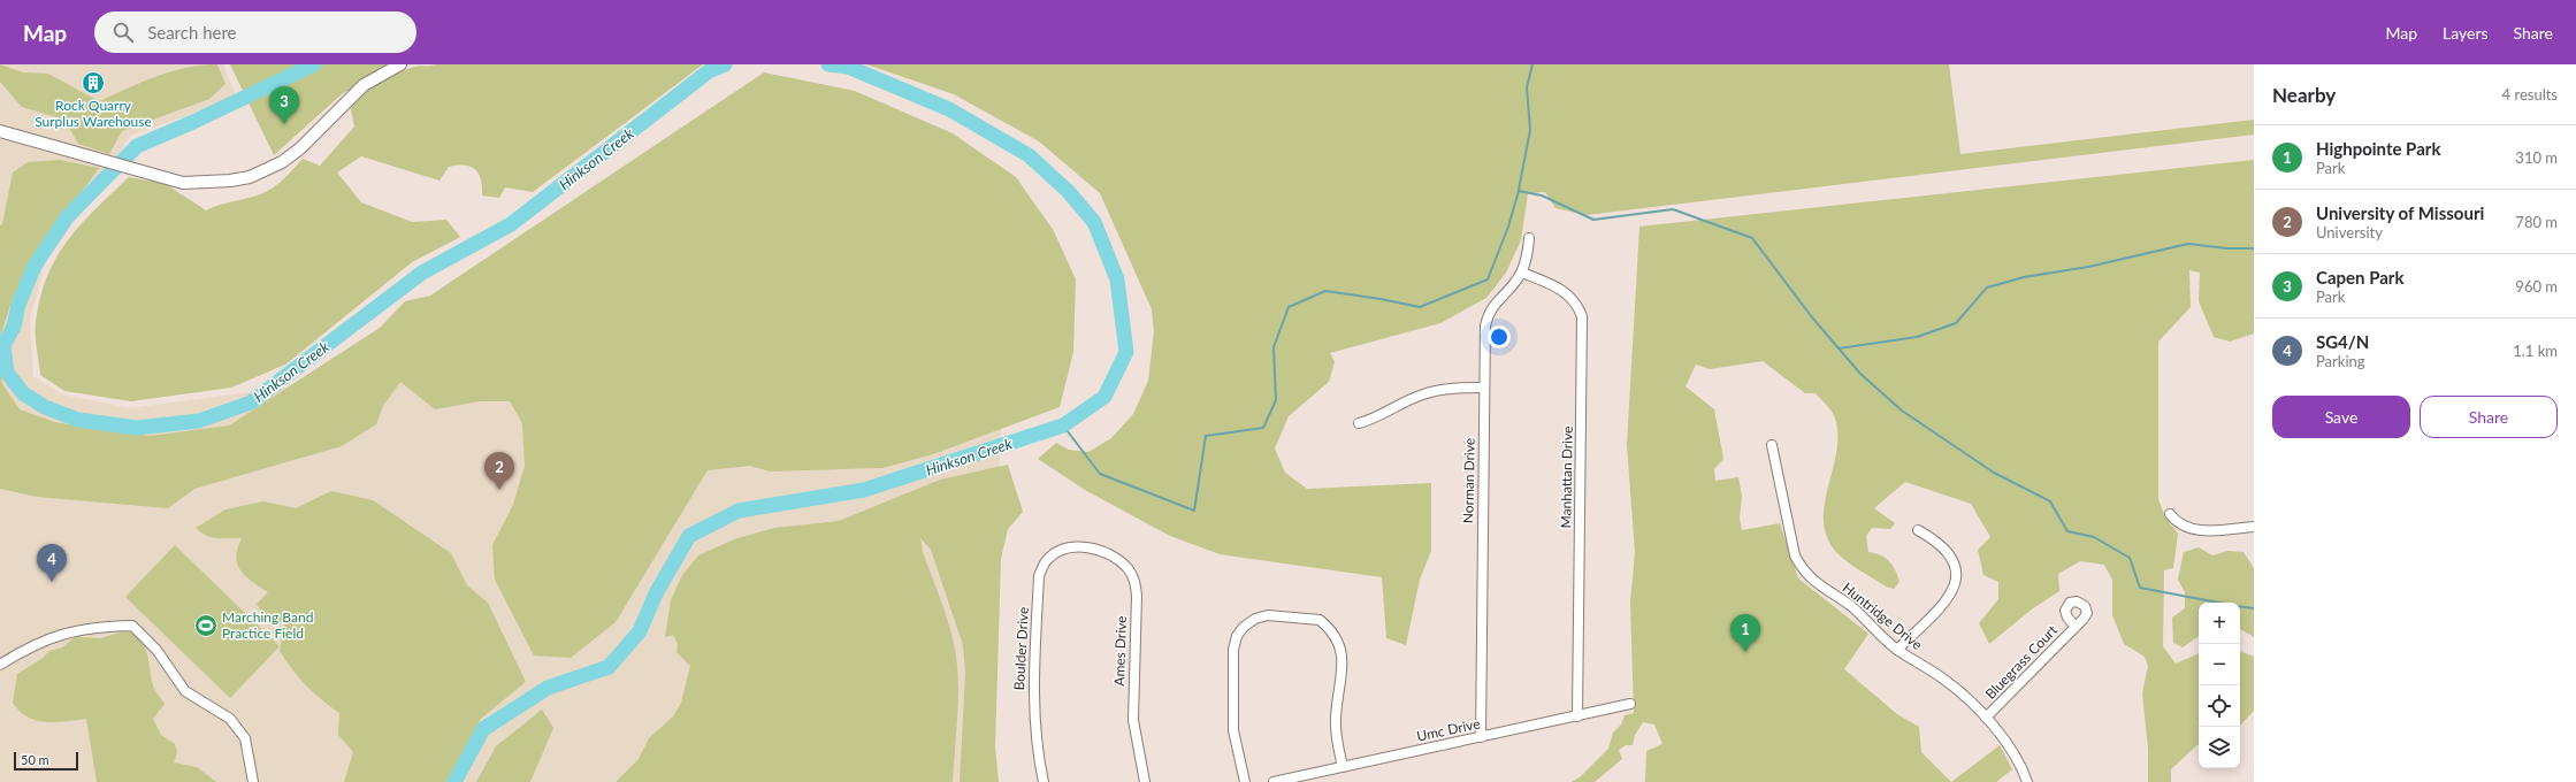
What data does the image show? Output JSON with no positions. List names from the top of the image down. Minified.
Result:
{"streets":{"street":["Manhattan Drive","Norman Drive","Huntridge Drive","Boulder Drive","Ames Drive","Bluegrass Court","Umc Drive"]},"crossings":[["Manhattan Drive","Norman Drive"],["Manhattan Drive","Umc Drive"],["Norman Drive","Umc Drive"],["Huntridge Drive","Bluegrass Court"],["Boulder Drive","Ames Drive"]],"water":["Hinkson Creek"],"places":{"building":["Rock Quarry Surplus Warehouse"],"sports":["Marching Band Practice Field"]},"scale_bar":"50 m","page":{"header":"Map","search":"Search here","nav":["Map","Layers","Share"],"heading":["Nearby","4 results"],"pins":["3","2","4","1"],"list":[{"mark":"1","name":"Highpointe Park","note":"Park","value":"310 m"},{"mark":"2","name":"University of Missouri","note":"University","value":"780 m"},{"mark":"3","name":"Capen Park","note":"Park","value":"960 m"},{"mark":"4","name":"SG4/N","note":"Parking","value":"1.1 km"}],"buttons":["Save","Share"],"map_buttons":["+","−"],"scale":"50 m"}}
